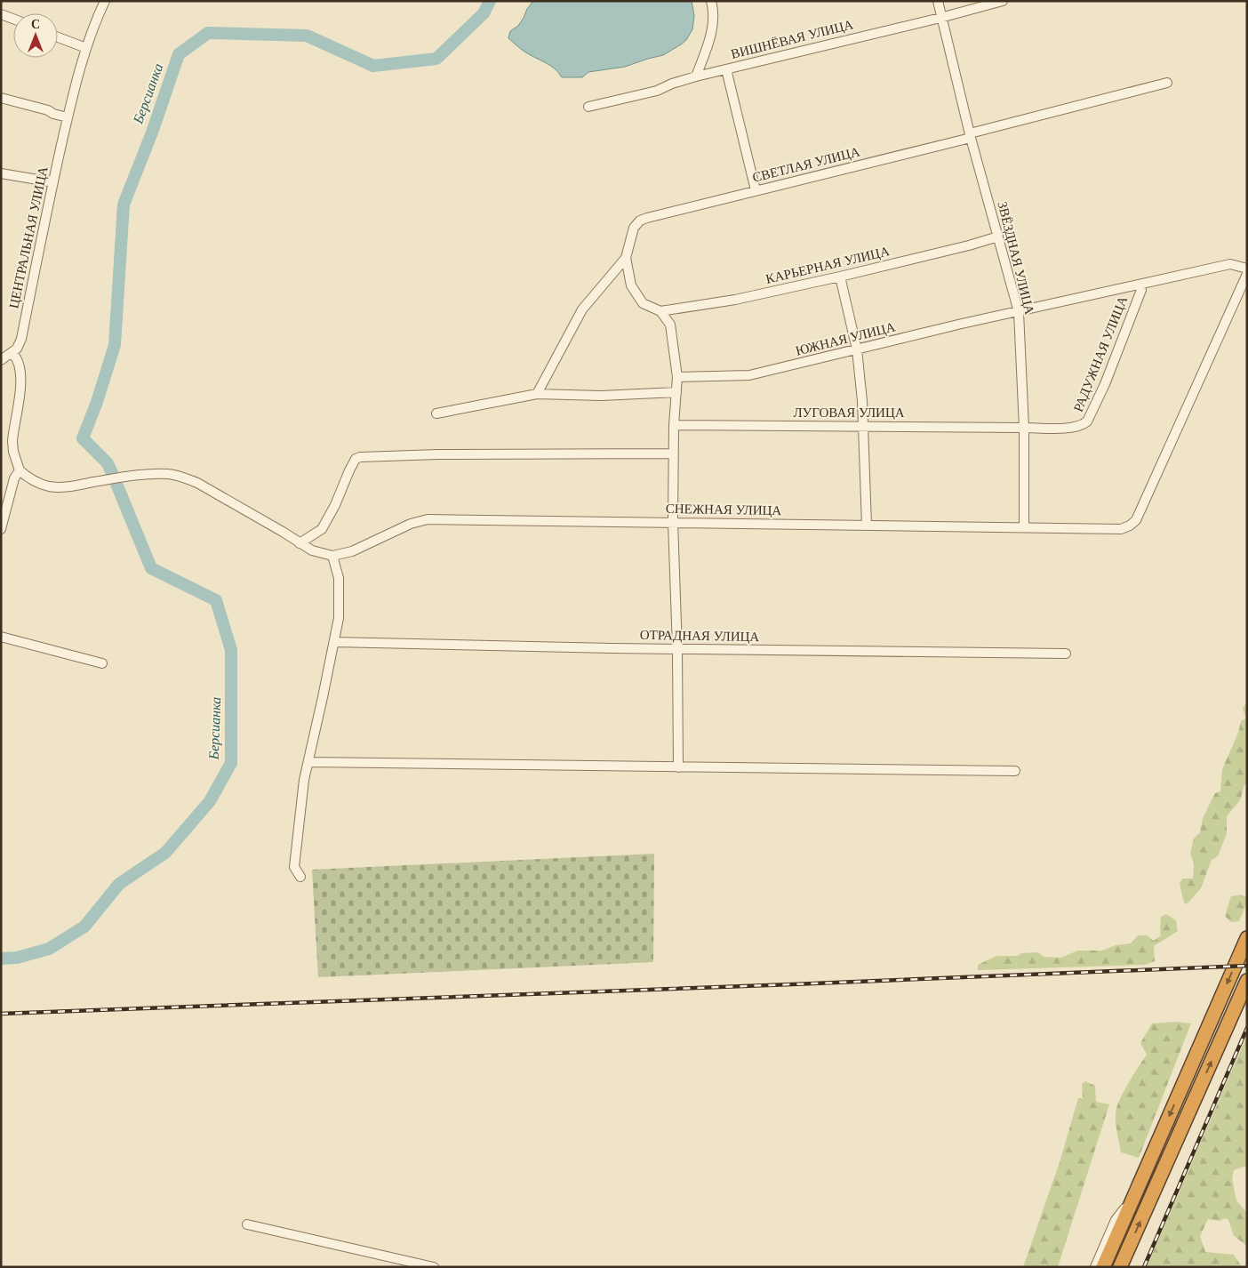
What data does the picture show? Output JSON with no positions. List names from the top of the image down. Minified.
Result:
{"streets":{"street":["ВИШНЁВАЯ УЛИЦА","СВЕТЛАЯ УЛИЦА","ЦЕНТРАЛЬНАЯ УЛИЦА","ЗВЁЗДНАЯ УЛИЦА","КАРЬЕРНАЯ УЛИЦА","ЮЖНАЯ УЛИЦА","РАДУЖНАЯ УЛИЦА","ЛУГОВАЯ УЛИЦА","СНЕЖНАЯ УЛИЦА","ОТРАДНАЯ УЛИЦА"]},"crossings":[["ВИШНЁВАЯ УЛИЦА","ЗВЁЗДНАЯ УЛИЦА"],["СВЕТЛАЯ УЛИЦА","ЗВЁЗДНАЯ УЛИЦА"],["ЗВЁЗДНАЯ УЛИЦА","КАРЬЕРНАЯ УЛИЦА"],["ЗВЁЗДНАЯ УЛИЦА","ЮЖНАЯ УЛИЦА"],["ЗВЁЗДНАЯ УЛИЦА","РАДУЖНАЯ УЛИЦА"],["ЗВЁЗДНАЯ УЛИЦА","ЛУГОВАЯ УЛИЦА"],["ЗВЁЗДНАЯ УЛИЦА","СНЕЖНАЯ УЛИЦА"],["ЮЖНАЯ УЛИЦА","РАДУЖНАЯ УЛИЦА"],["РАДУЖНАЯ УЛИЦА","ЛУГОВАЯ УЛИЦА"]],"water":["Берсианка"],"north":"top"}
